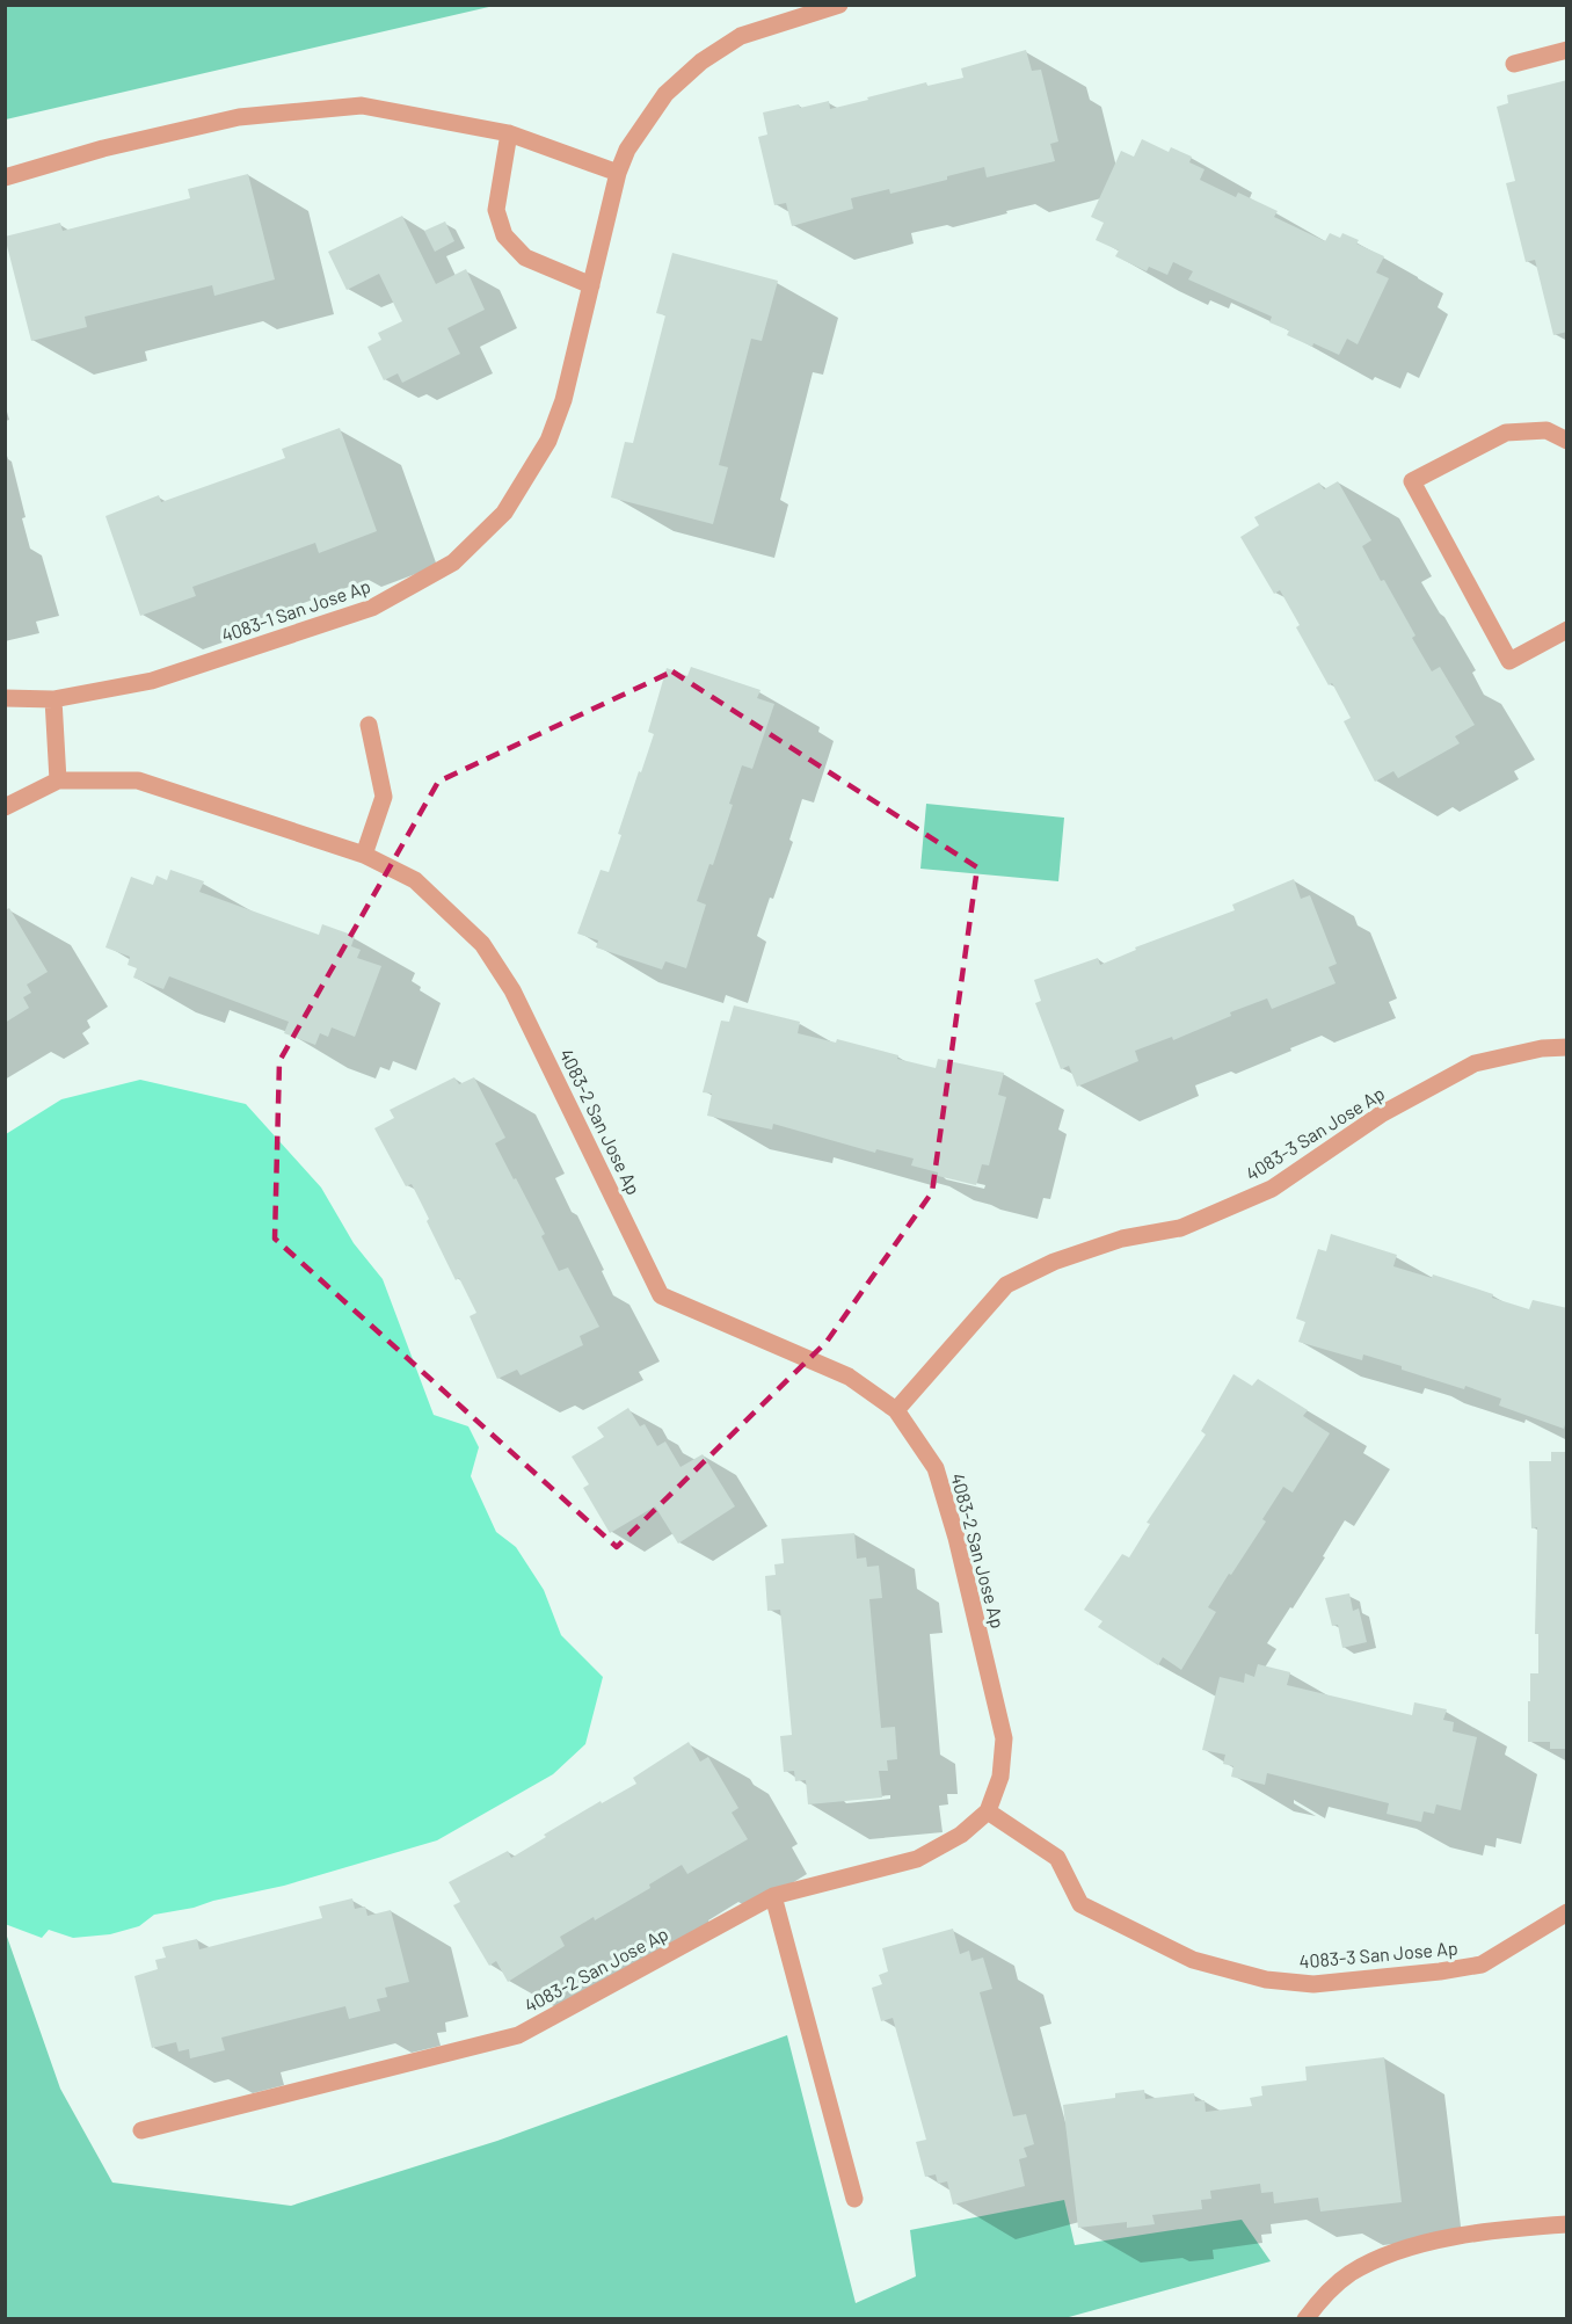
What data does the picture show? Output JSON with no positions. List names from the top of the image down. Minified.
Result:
{"streets":{"street":["4083-1 San Jose Ap","4083-2 San Jose Ap","4083-3 San Jose Ap"]},"crossings":[["4083-2 San Jose Ap","4083-3 San Jose Ap"]]}
